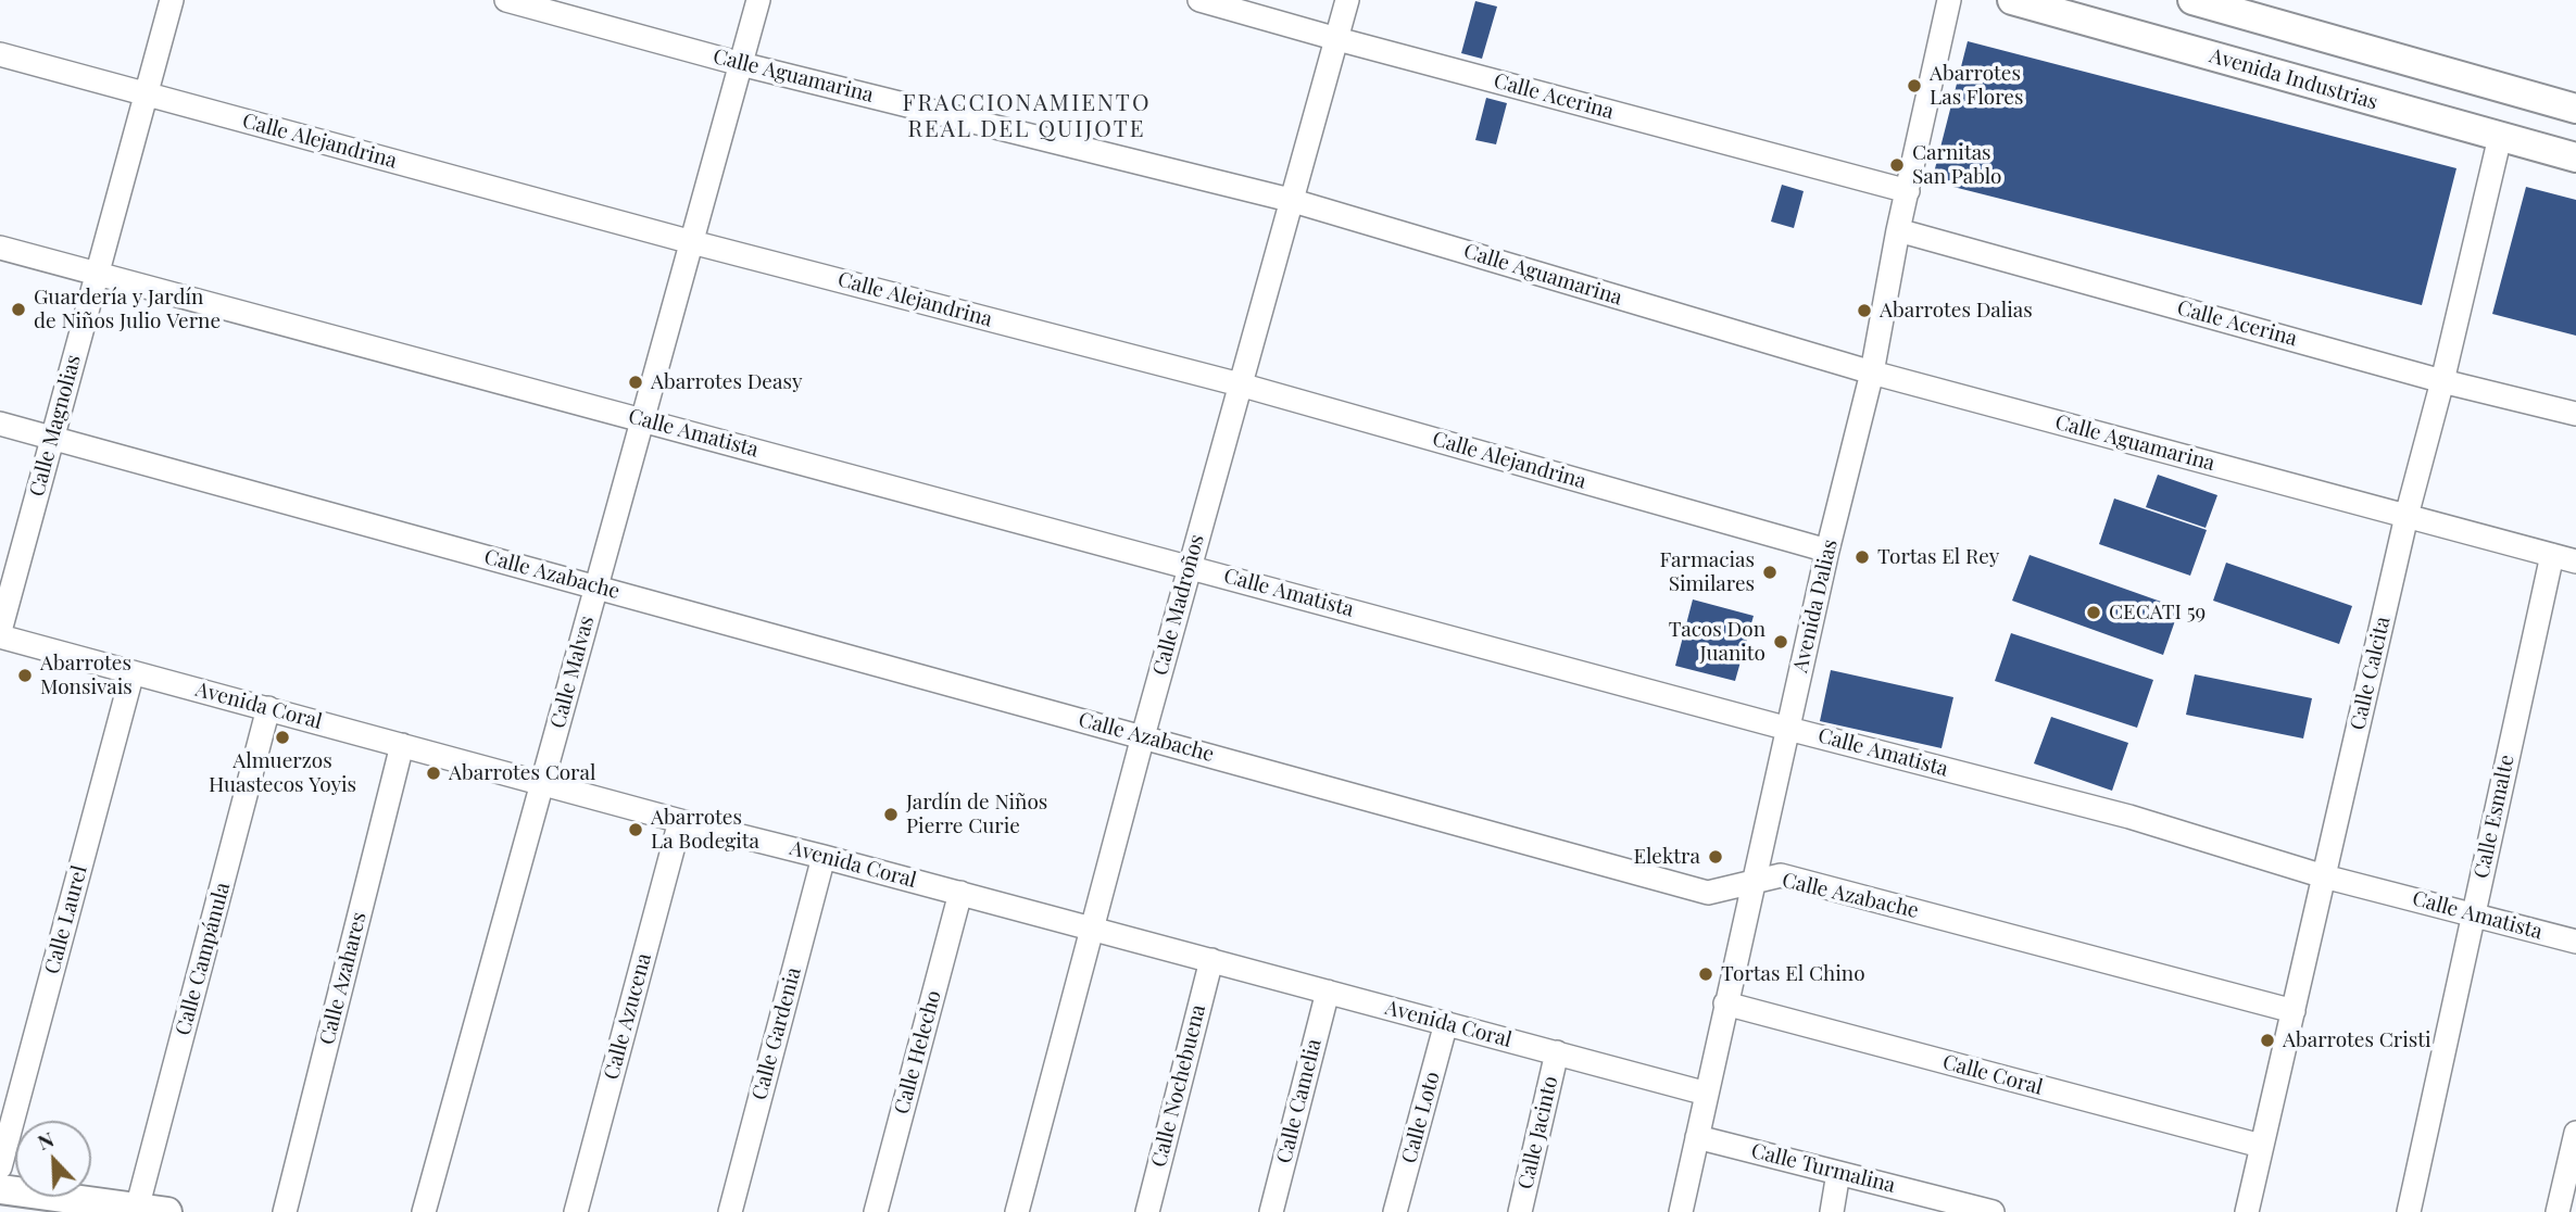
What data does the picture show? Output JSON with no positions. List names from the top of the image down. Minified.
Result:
{"streets":{"main road":["Avenida Industrias"],"street":["Calle Aguamarina","Calle Acerina","Calle Alejandrina","Calle Magnolias","Calle Amatista","Calle Azabache","Calle Madroños","Avenida Dalias","Calle Malvas","Calle Calcita","Avenida Coral","Calle Esmalte","Calle Laurel","Calle Campánula","Calle Azahares","Calle Azucena","Calle Gardenia","Calle Helecho","Calle Coral","Calle Nochebuena","Calle Camelia","Calle Loto","Calle Jacinto","Calle Turmalina"]},"crossings":[["Calle Aguamarina","Calle Madroños"],["Calle Aguamarina","Avenida Dalias"],["Calle Aguamarina","Calle Malvas"],["Calle Aguamarina","Calle Calcita"],["Calle Aguamarina","Calle Esmalte"],["Avenida Industrias","Calle Calcita"],["Calle Acerina","Calle Madroños"],["Calle Acerina","Avenida Dalias"],["Calle Acerina","Calle Calcita"],["Calle Alejandrina","Calle Magnolias"],["Calle Alejandrina","Calle Madroños"],["Calle Alejandrina","Avenida Dalias"],["Calle Alejandrina","Calle Malvas"],["Calle Magnolias","Calle Amatista"],["Calle Magnolias","Calle Azabache"],["Calle Amatista","Calle Madroños"],["Calle Amatista","Avenida Dalias"],["Calle Amatista","Calle Malvas"],["Calle Amatista","Calle Calcita"],["Calle Amatista","Calle Esmalte"],["Calle Azabache","Calle Madroños"],["Calle Azabache","Avenida Dalias"],["Calle Azabache","Calle Malvas"],["Calle Azabache","Calle Calcita"],["Calle Madroños","Avenida Coral"],["Avenida Dalias","Avenida Coral"],["Avenida Dalias","Calle Coral"],["Avenida Dalias","Calle Turmalina"],["Calle Malvas","Avenida Coral"],["Calle Calcita","Calle Coral"],["Avenida Coral","Calle Laurel"],["Avenida Coral","Calle Campánula"],["Avenida Coral","Calle Azahares"],["Avenida Coral","Calle Azucena"],["Avenida Coral","Calle Gardenia"],["Avenida Coral","Calle Helecho"],["Avenida Coral","Calle Nochebuena"],["Avenida Coral","Calle Camelia"],["Avenida Coral","Calle Loto"],["Avenida Coral","Calle Jacinto"]],"districts":["FRACCIONAMIENTO REAL DEL QUIJOTE"],"places":["Abarrotes Las Flores","Carnitas San Pablo","Guardería y Jardín de Niños Julio Verne","Abarrotes Dalias","Abarrotes Deasy","Tortas El Rey","Farmacias Similares","CECATI 59","Tacos Don Juanito","Abarrotes Monsivais","Almuerzos Huastecos Yoyis","Abarrotes Coral","Jardín de Niños Pierre Curie","Abarrotes La Bodegita","Elektra","Tortas El Chino","Abarrotes Cristi"],"north":"top left"}
